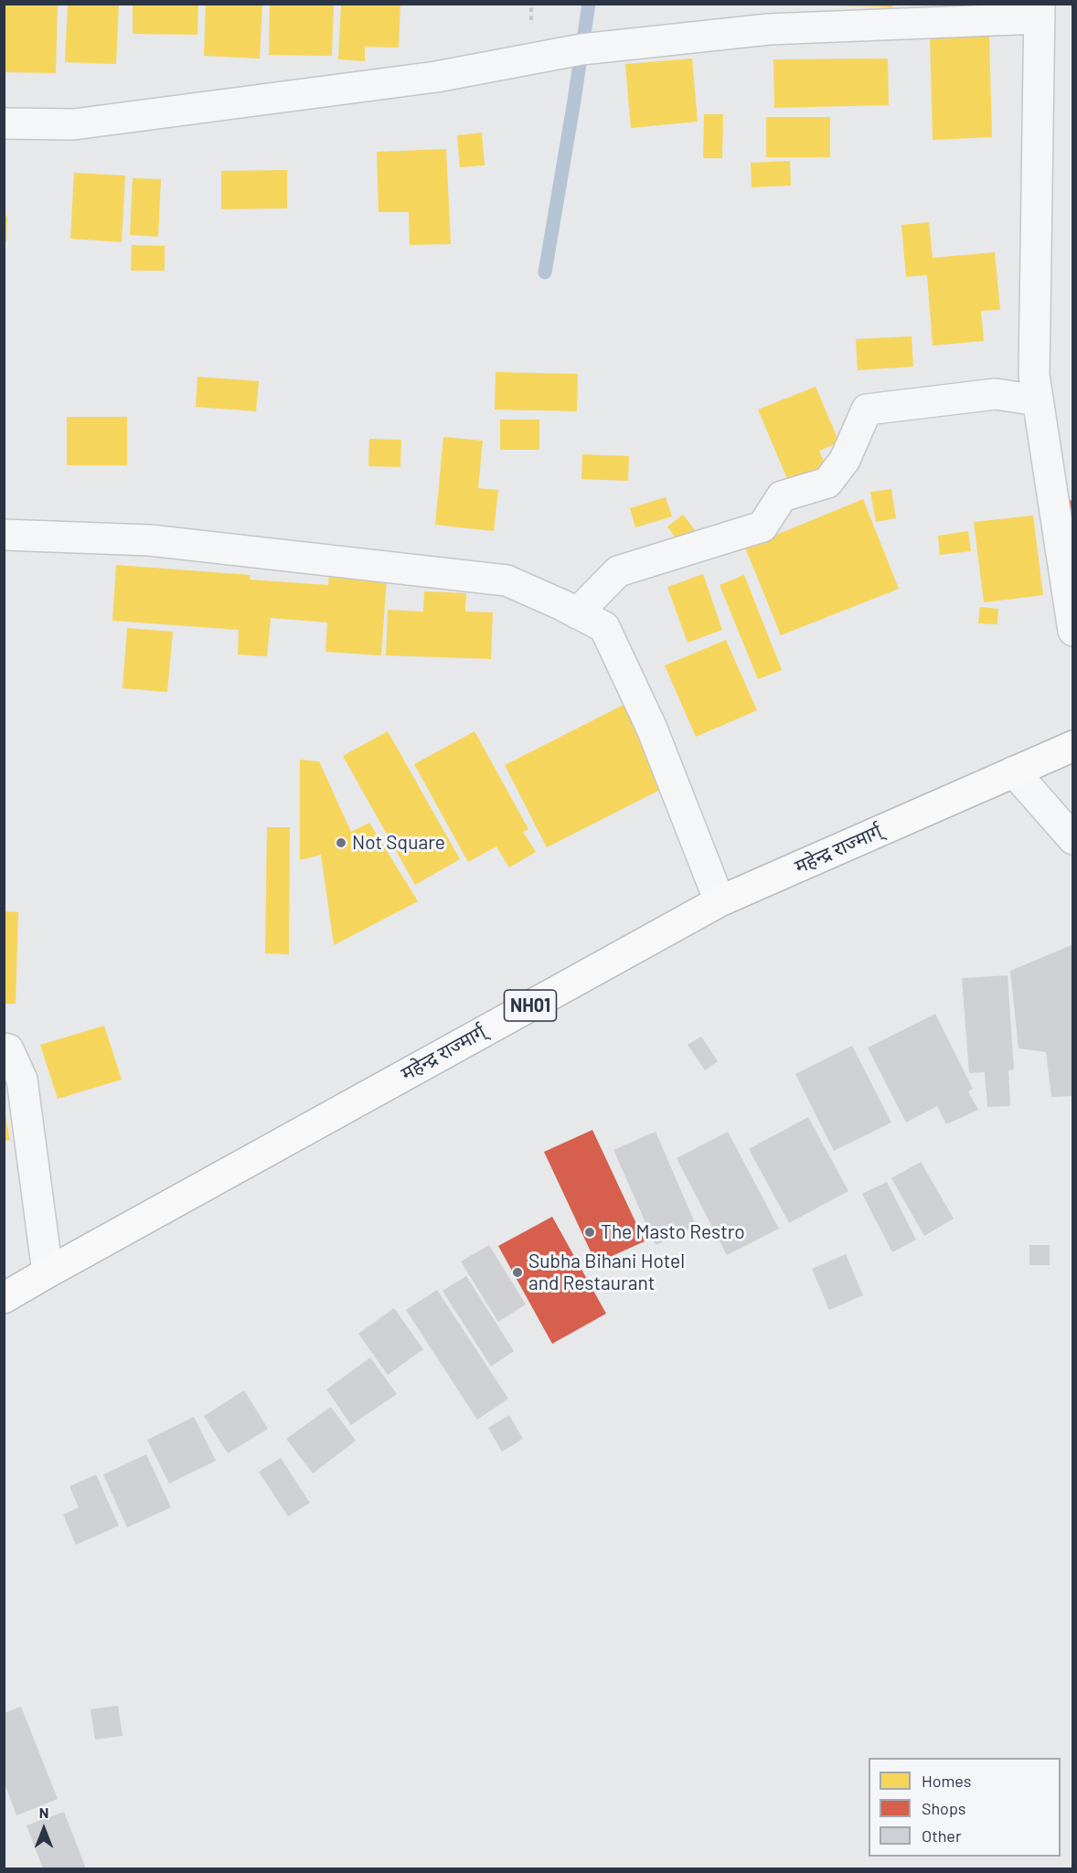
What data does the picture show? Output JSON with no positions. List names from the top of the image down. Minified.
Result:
{"streets":{"highway":["महेन्द्र राज्मार्ग्","NH01"]},"places":["Not Square","The Masto Restro","Subha Bihani Hotel and Restaurant"],"legend":["Homes","Shops","Other"],"north":"top"}
